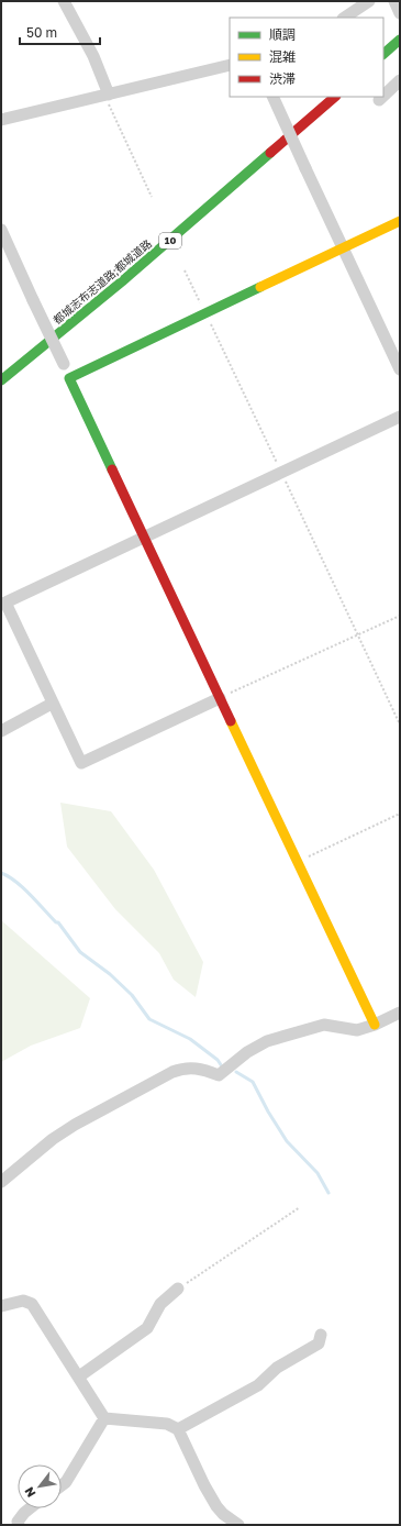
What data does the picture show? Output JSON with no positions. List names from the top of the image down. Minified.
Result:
{"streets":{"main road":["10","都城志布志道路;都城道路"]},"legend":["順調","混雑","渋滞"],"scale_bar":"50 m","north":"bottom left"}
